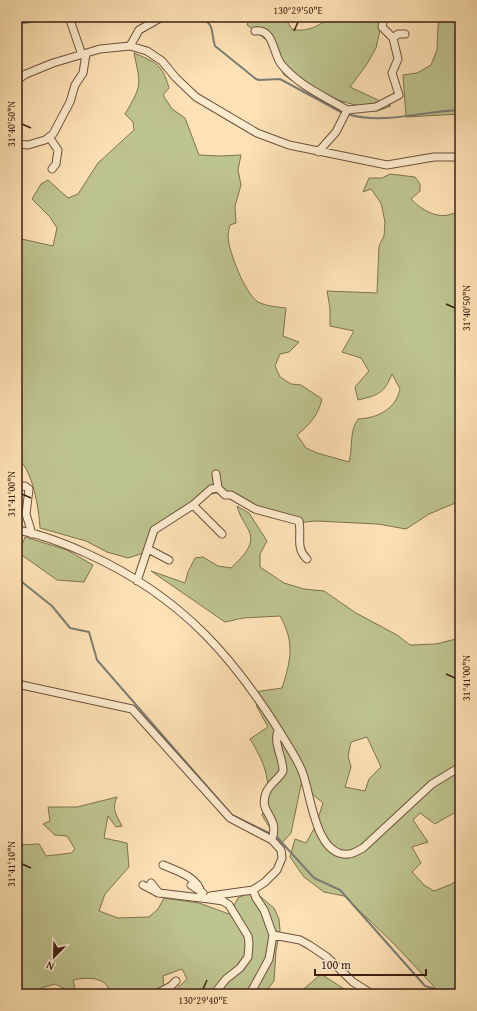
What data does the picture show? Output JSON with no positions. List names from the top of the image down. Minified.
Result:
{"scale_bar":"100 m","north":"bottom left","coordinates":["130°29'50\"E","31°40'50\"N","31°41'00\"N","31°41'10\"N","130°29'40\"E"]}
